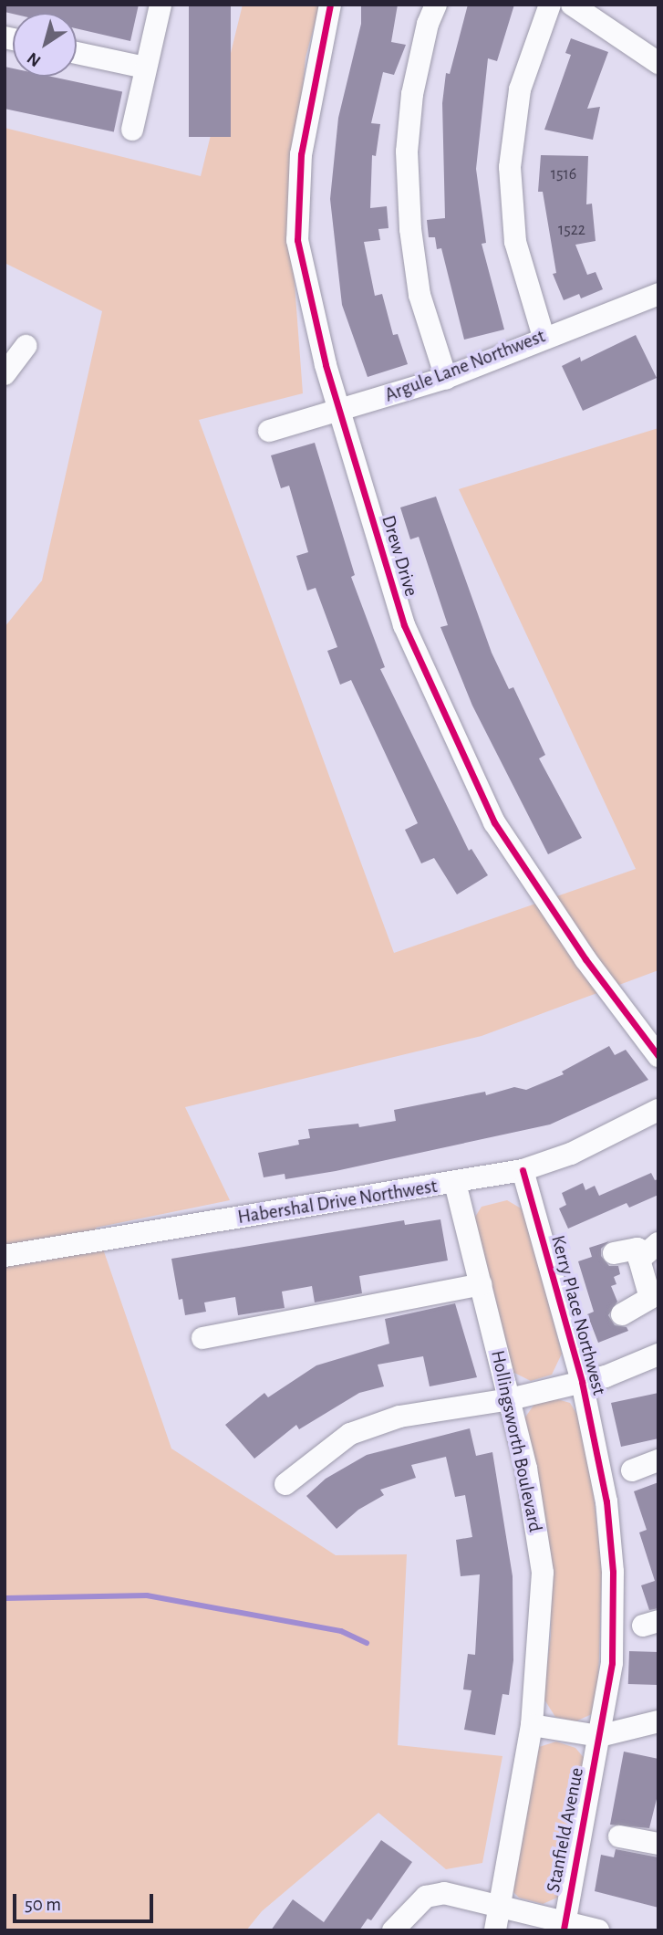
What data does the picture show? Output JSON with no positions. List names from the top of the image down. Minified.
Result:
{"streets":{"street":["Argule Lane Northwest","Drew Drive","Habershal Drive Northwest","Kerry Place Northwest","Hollingsworth Boulevard","Stanfield Avenue"]},"crossings":[["Argule Lane Northwest","Drew Drive"],["Habershal Drive Northwest","Kerry Place Northwest"],["Habershal Drive Northwest","Hollingsworth Boulevard"],["Kerry Place Northwest","Stanfield Avenue"]],"house_numbers":["1516","1522"],"scale_bar":"50 m","north":"bottom left"}
